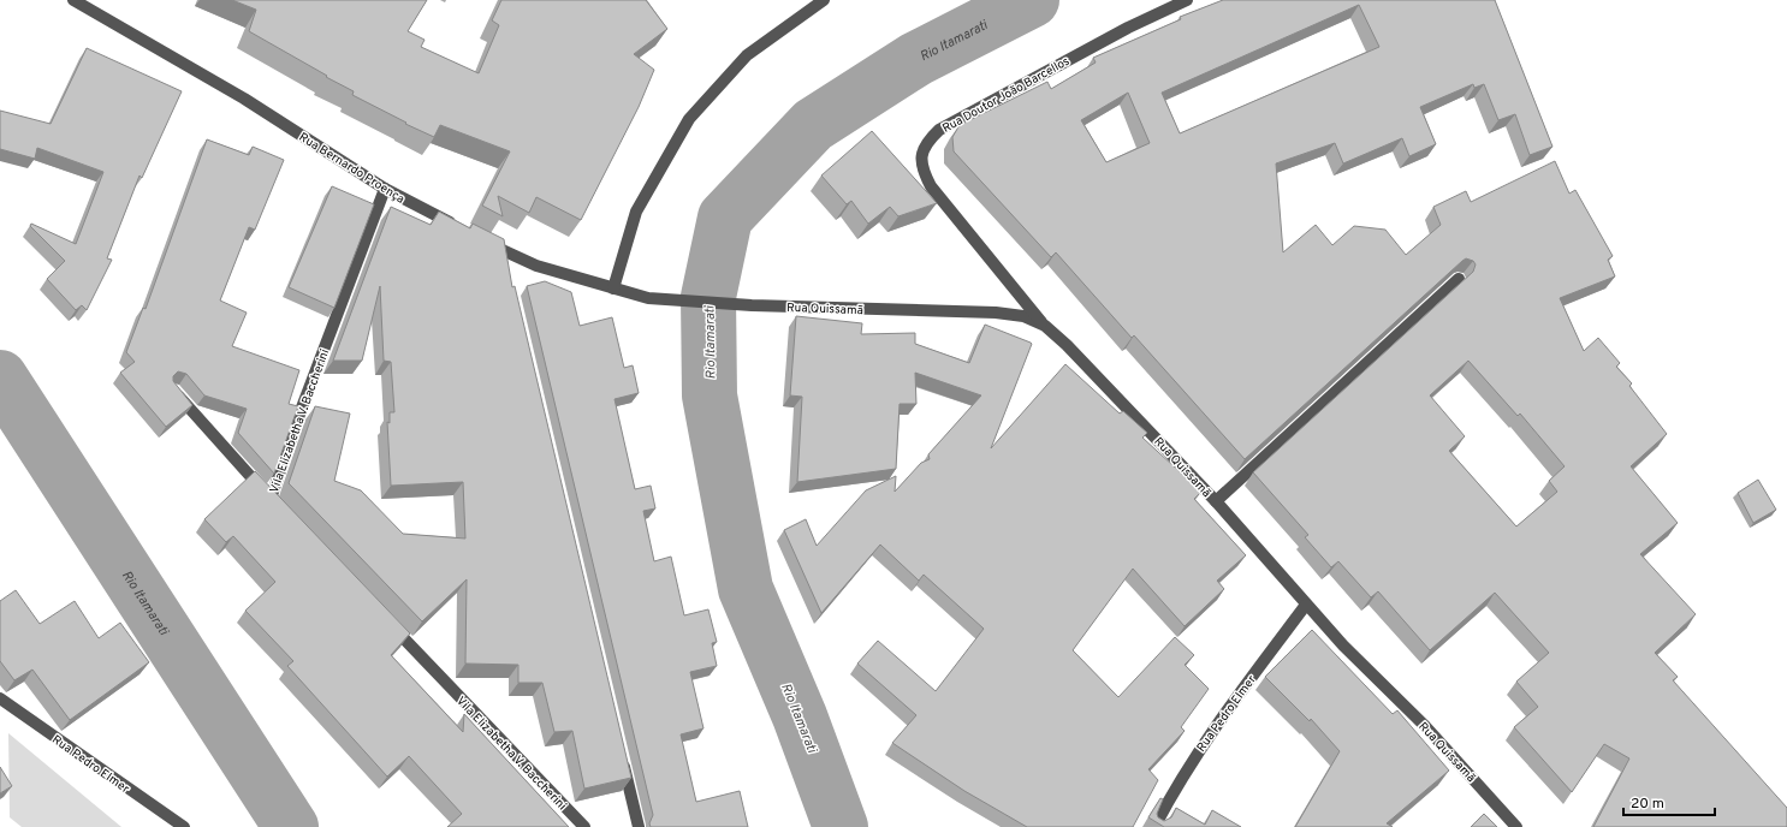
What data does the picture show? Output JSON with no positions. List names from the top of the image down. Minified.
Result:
{"streets":{"street":["Rua Doutor João Barcellos","Rua Bernardo Proença","Rua Quissamã","Vila Elizabetha V. Baccherini","Rua Pedro Elmer"]},"crossings":[["Rua Doutor João Barcellos","Rua Quissamã"],["Rua Bernardo Proença","Vila Elizabetha V. Baccherini"],["Rua Quissamã","Rua Pedro Elmer"]],"water":["Rio Itamarati"],"scale_bar":"20 m"}
